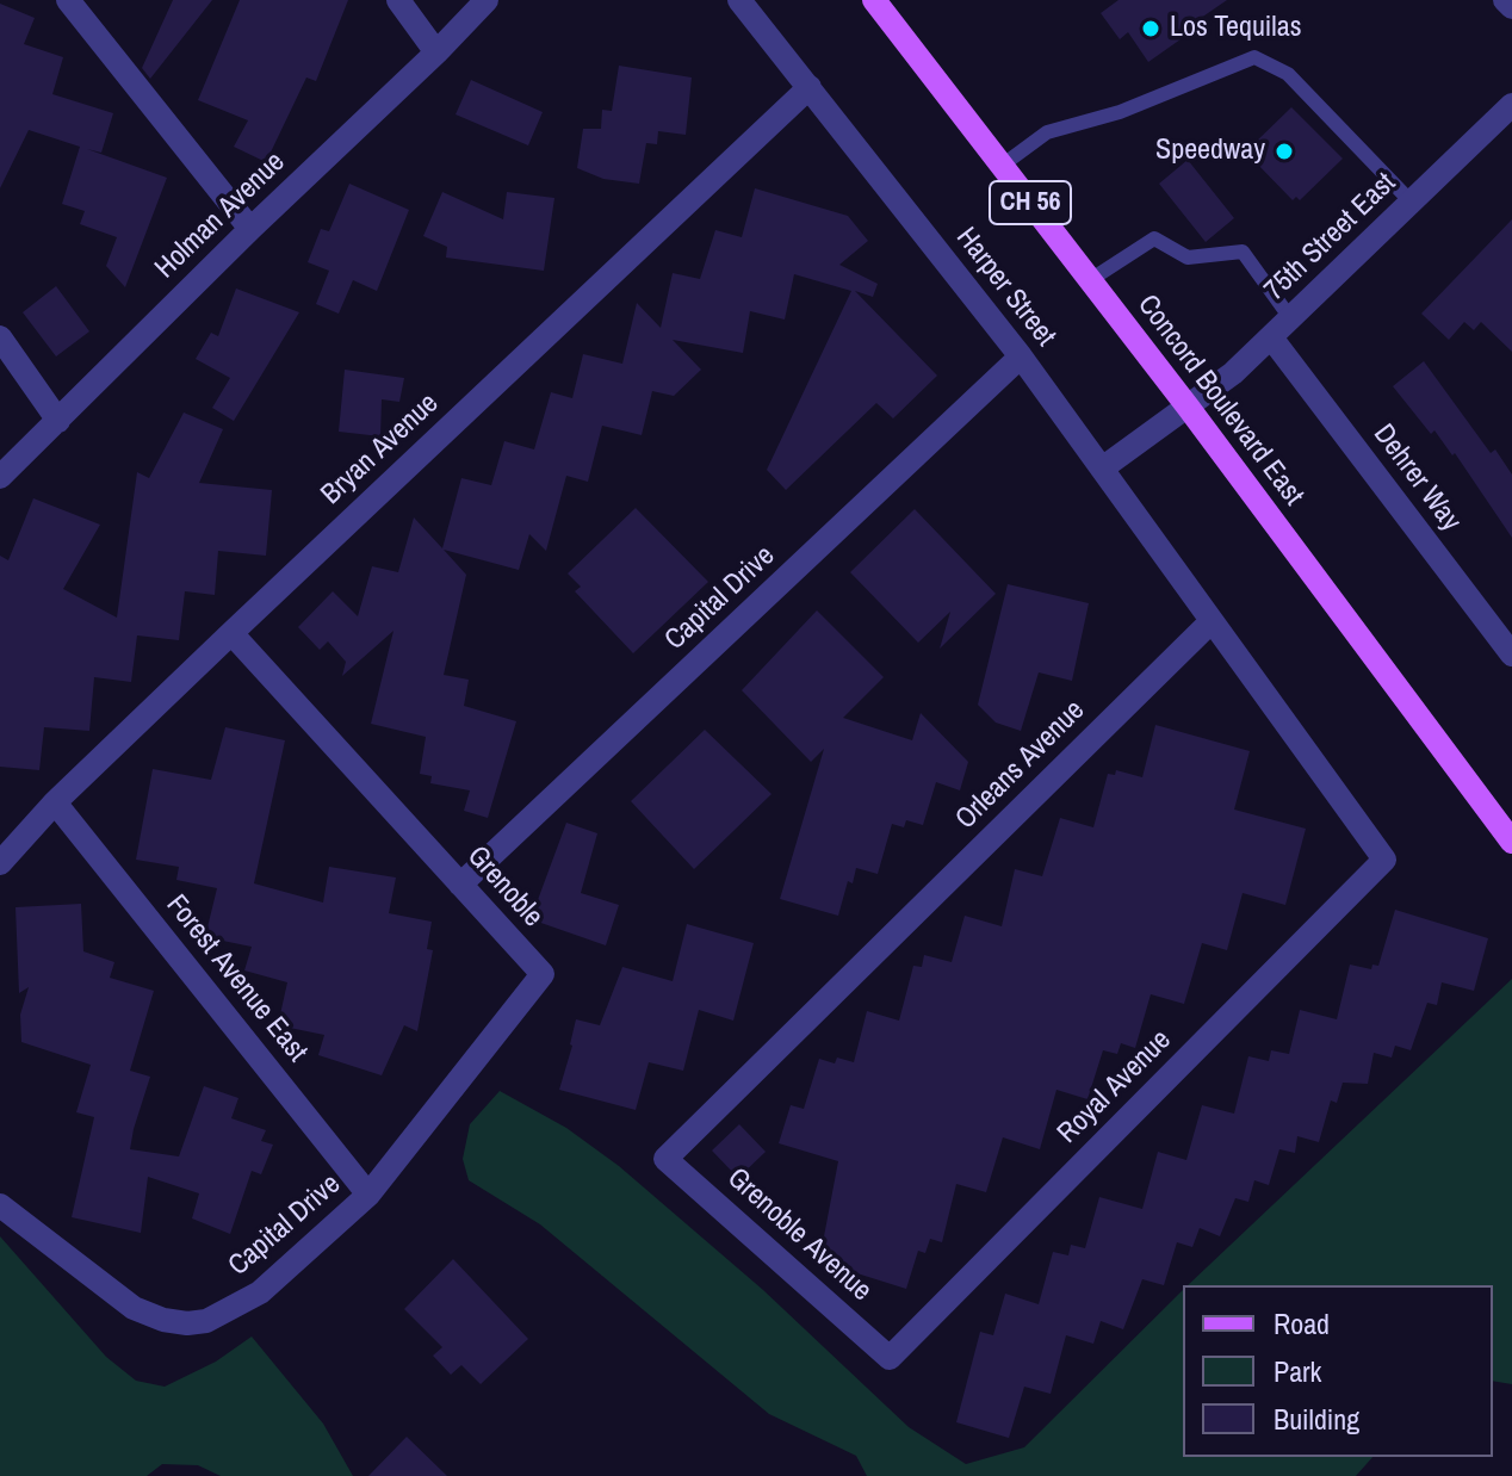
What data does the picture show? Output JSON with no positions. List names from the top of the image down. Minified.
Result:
{"streets":{"main road":["CH 56","Concord Boulevard East"],"street":["Holman Avenue","75th Street East","Harper Street","Bryan Avenue","Dehrer Way","Capital Drive","Orleans Avenue","Grenoble","Forest Avenue East","Royal Avenue","Grenoble Avenue"]},"crossings":[["75th Street East","Harper Street"],["75th Street East","Concord Boulevard East"],["75th Street East","Dehrer Way"],["Harper Street","Bryan Avenue"],["Harper Street","Capital Drive"],["Harper Street","Orleans Avenue"],["Harper Street","Royal Avenue"],["Bryan Avenue","Grenoble"],["Bryan Avenue","Forest Avenue East"],["Capital Drive","Grenoble"],["Capital Drive","Forest Avenue East"],["Orleans Avenue","Royal Avenue"],["Orleans Avenue","Grenoble Avenue"],["Grenoble","Forest Avenue East"],["Royal Avenue","Grenoble Avenue"]],"places":["Los Tequilas","Speedway"],"legend":["Road","Park","Building"]}
